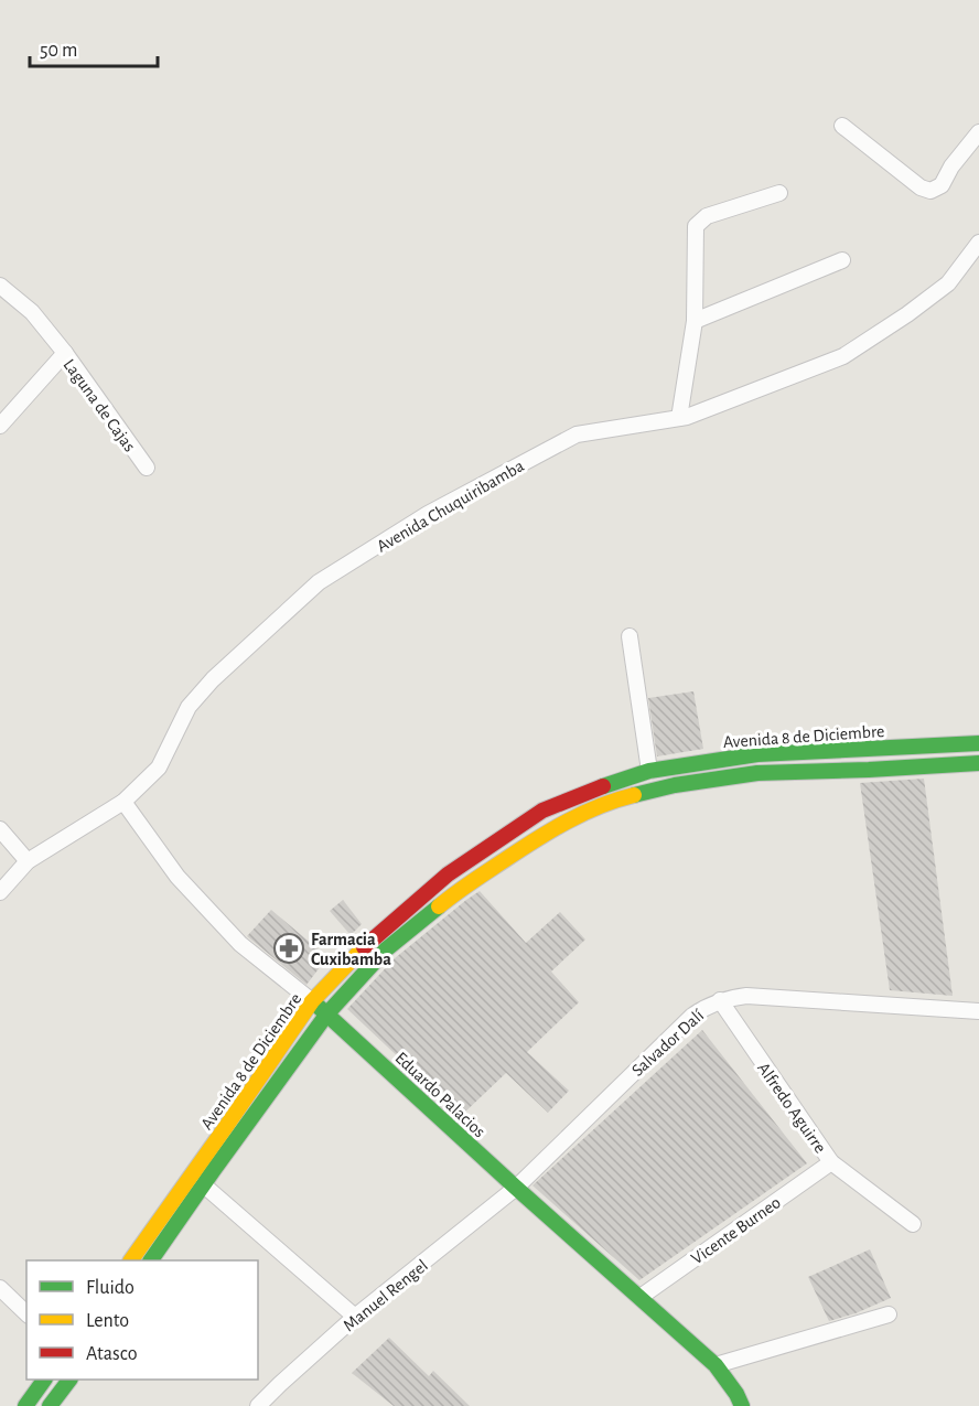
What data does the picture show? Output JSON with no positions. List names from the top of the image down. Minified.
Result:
{"streets":{"main road":["Avenida 8 de Diciembre","Eduardo Palacios"],"street":["Laguna de Cajas","Avenida Chuquiribamba","Salvador Dalí","Alfredo Aguirre","Vicente Burneo","Manuel Rengel"]},"crossings":[["Avenida Chuquiribamba","Eduardo Palacios"],["Avenida 8 de Diciembre","Eduardo Palacios"],["Salvador Dalí","Eduardo Palacios"],["Salvador Dalí","Alfredo Aguirre"],["Salvador Dalí","Manuel Rengel"],["Eduardo Palacios","Vicente Burneo"],["Eduardo Palacios","Manuel Rengel"],["Alfredo Aguirre","Vicente Burneo"]],"places":{"pharmacy":["Farmacia Cuxibamba"]},"legend":["Fluido","Lento","Atasco"],"scale_bar":"50 m"}
